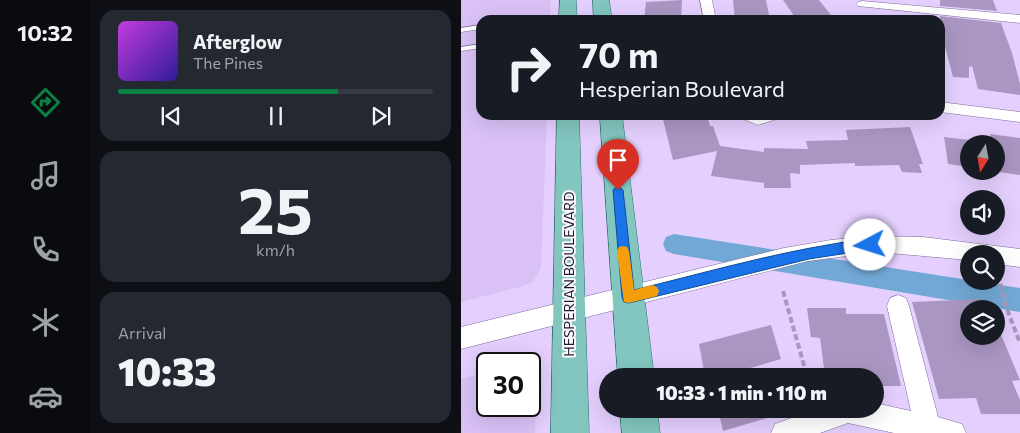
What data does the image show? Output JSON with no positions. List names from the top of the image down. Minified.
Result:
{"streets":{"main road":["HESPERIAN BOULEVARD"]},"north":"bottom","page":{"tabs":"10:32","turn":["70 m","Hesperian Boulevard"],"song":["Afterglow","The Pines"],"tile":[["25","km/h"],["Arrival","10:33"]],"limit":"30","trip":"10:33 · 1 min · 110 m"}}
